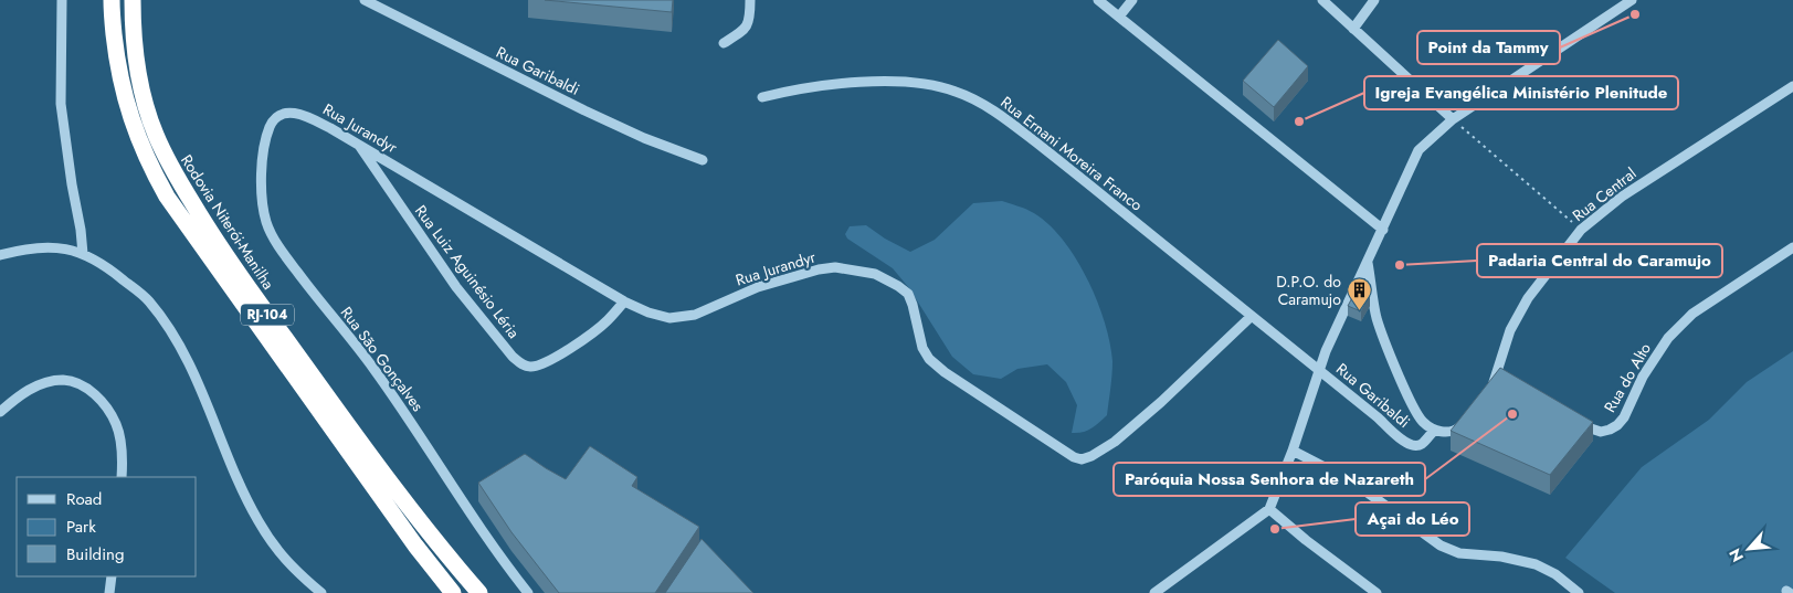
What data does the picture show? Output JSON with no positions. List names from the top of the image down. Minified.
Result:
{"streets":{"highway":["Rodovia Niterói-Manilha","RJ-104"],"street":["Rua Garibaldi","Rua Jurandyr","Rua Ernani Moreira Franco","Rua Central","Rua Luiz Aguinésio Léria","Rua São Gonçalves","Rua do Alto"]},"crossings":[["Rua Garibaldi","Rua Ernani Moreira Franco"],["Rua Jurandyr","Rua Ernani Moreira Franco"],["Rua Jurandyr","Rua Luiz Aguinésio Léria"],["Rua Jurandyr","Rua São Gonçalves"]],"places":{"other":["Point da Tammy","Igreja Evangélica Ministério Plenitude","Padaria Central do Caramujo","Paróquia Nossa Senhora de Nazareth","Açai do Léo"],"building":["D.P.O. do Caramujo"]},"legend":["Road","Park","Building"],"north":"bottom left"}
